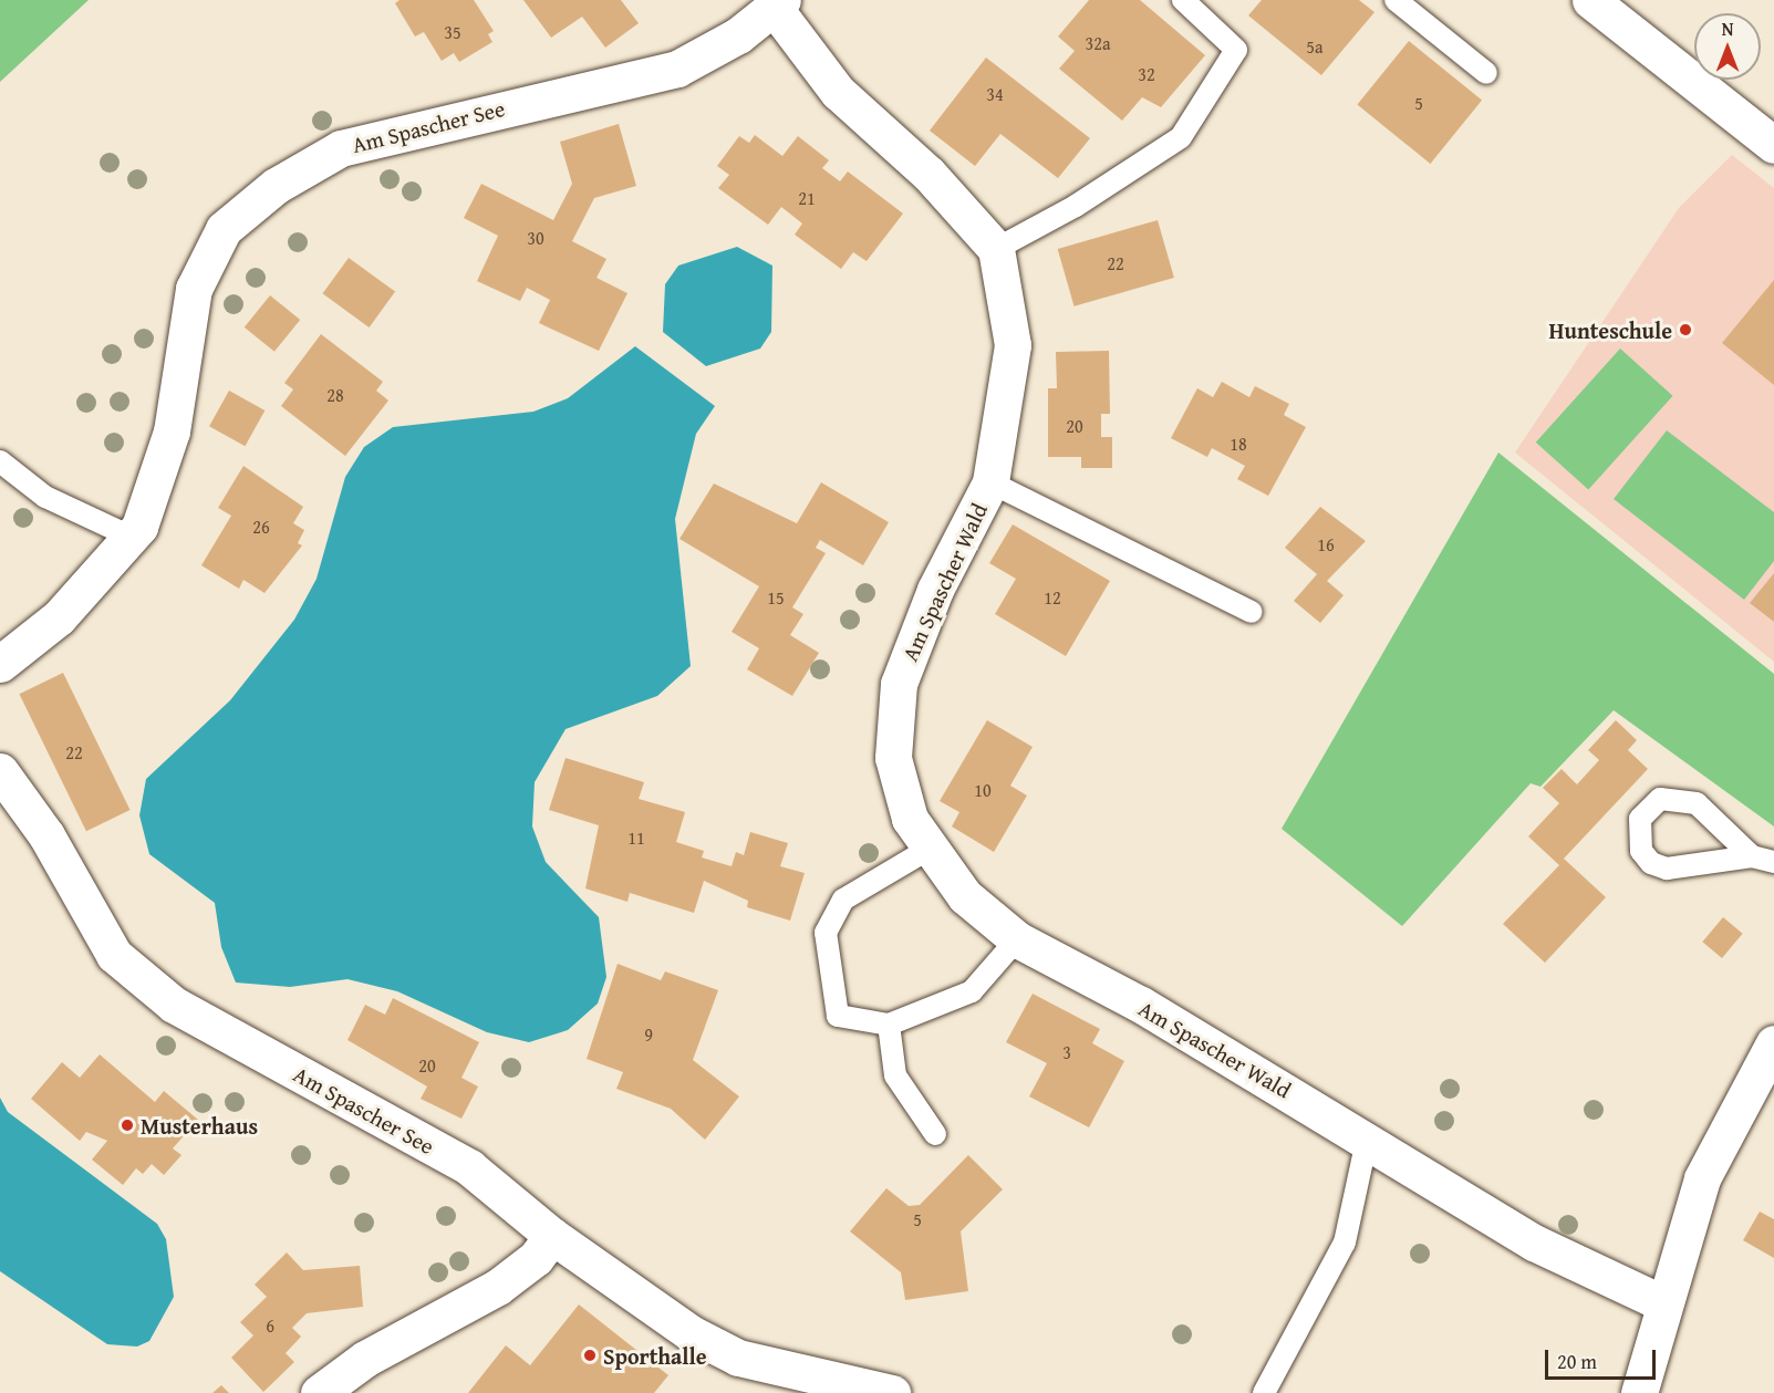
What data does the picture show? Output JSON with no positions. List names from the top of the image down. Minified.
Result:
{"streets":{"street":["Am Spascher See","Am Spascher Wald"]},"places":["Hunteschule","Musterhaus","Sporthalle"],"house_numbers":["35","32a","5a","32","34","5","21","30","22","28","20","18","26","16","15","12","22","10","11","9","3","20","5","6"],"scale_bar":"20 m","north":"top"}
